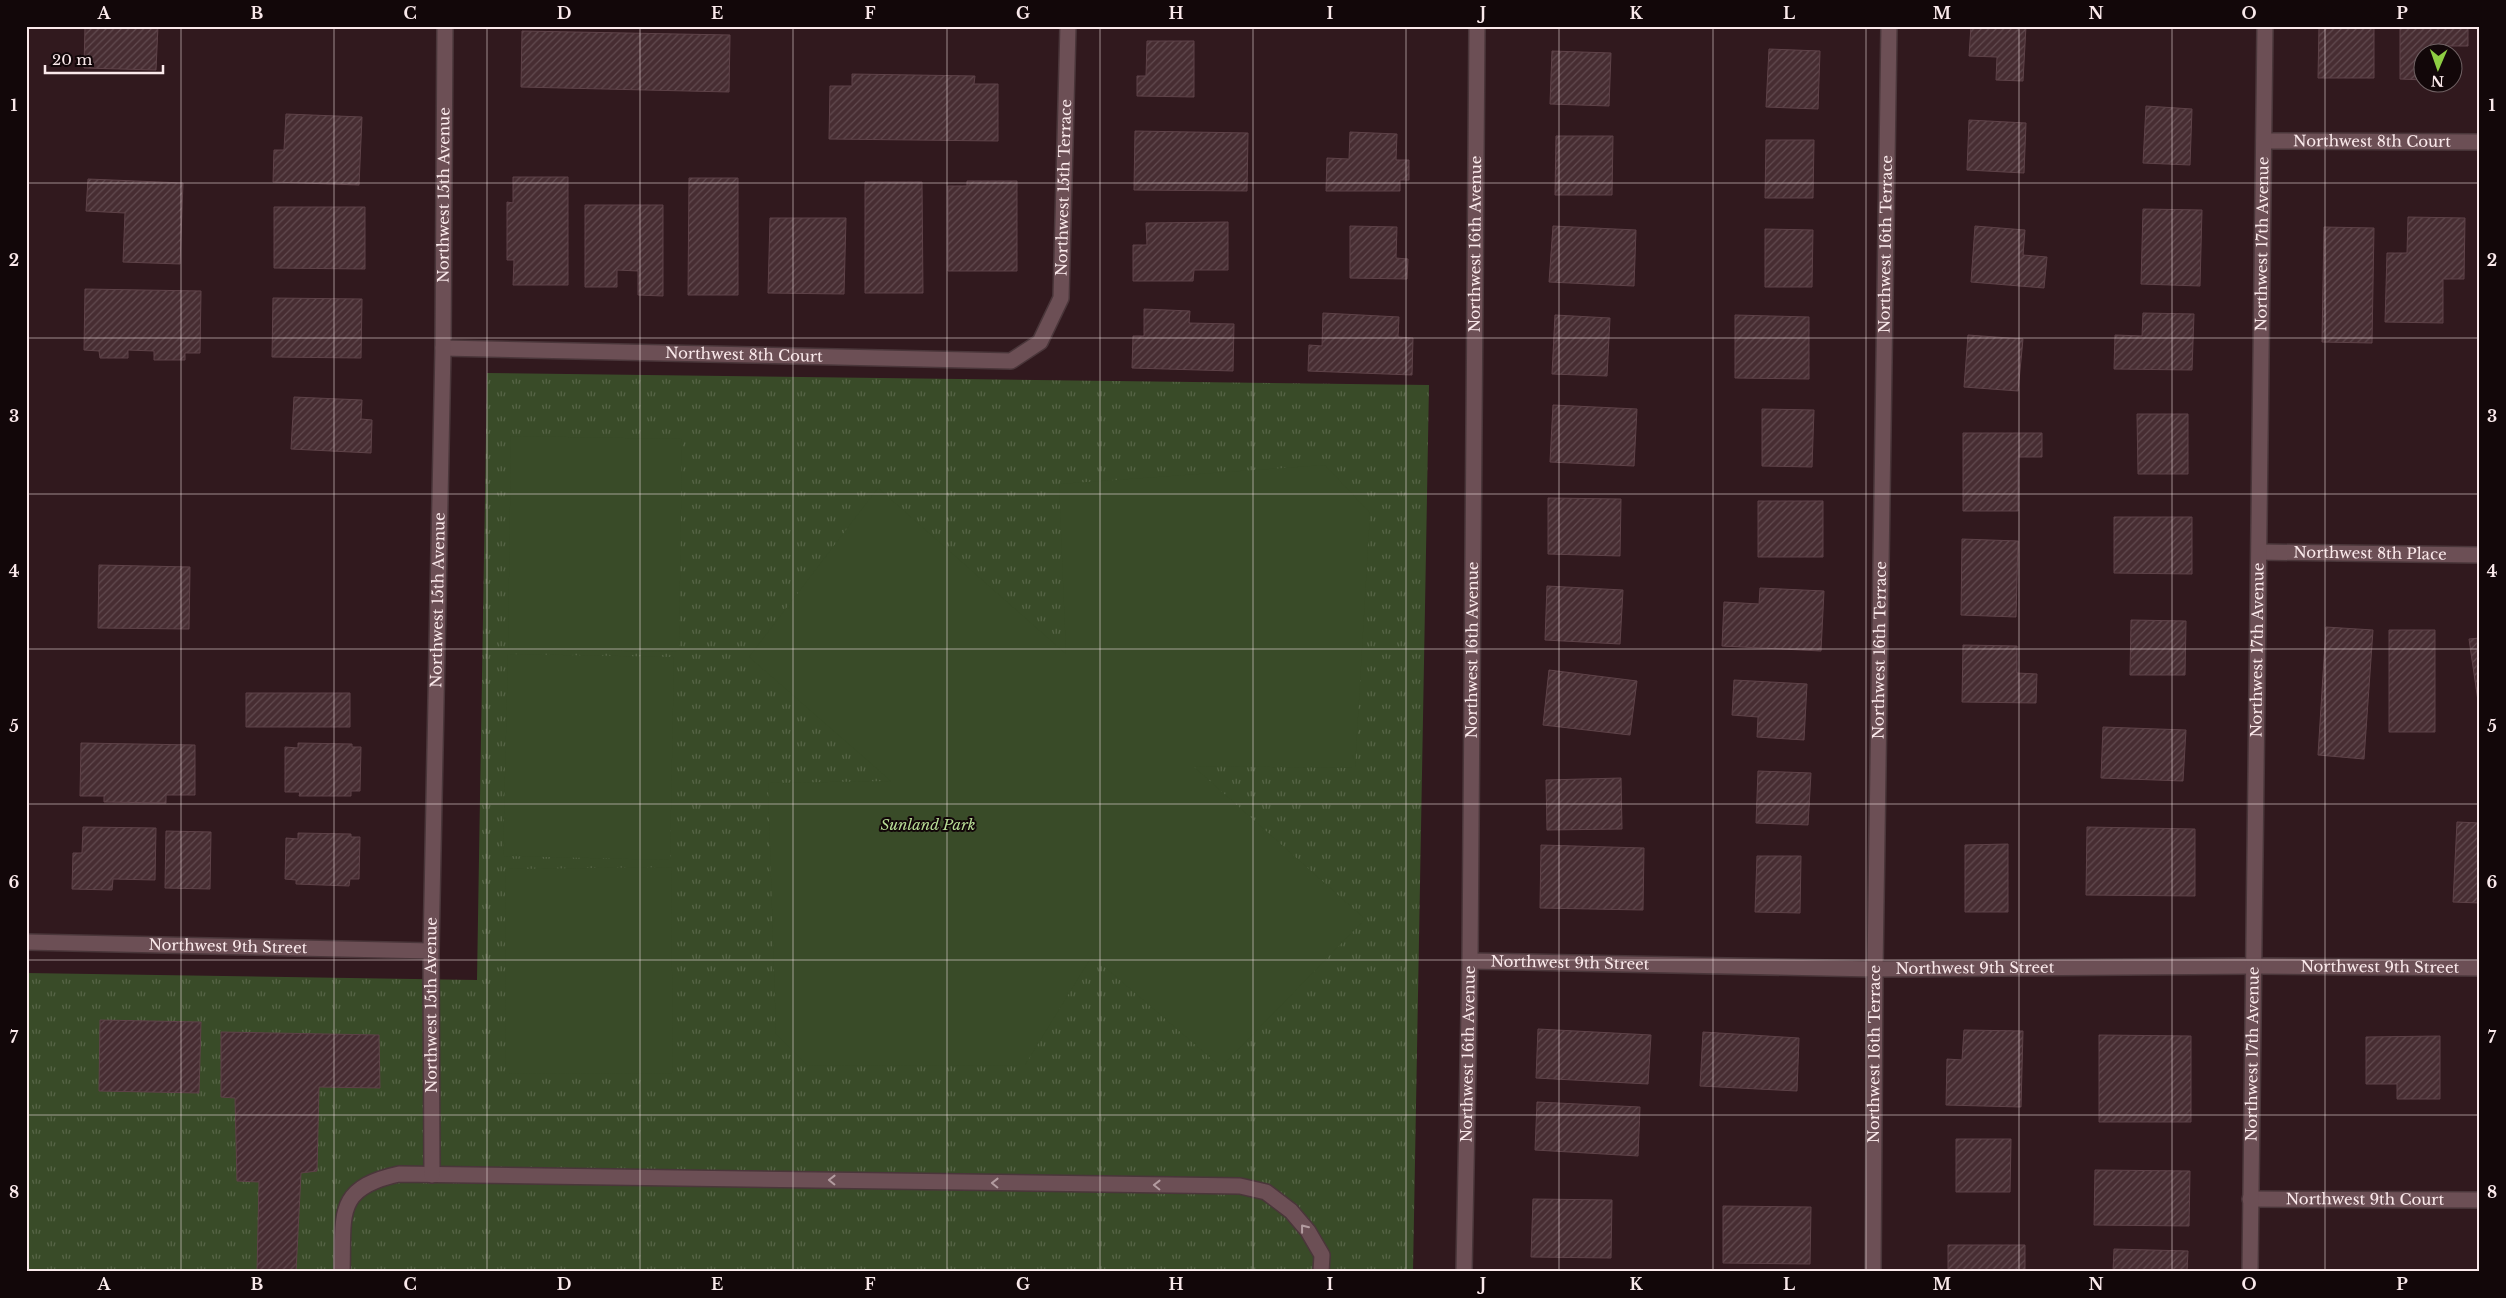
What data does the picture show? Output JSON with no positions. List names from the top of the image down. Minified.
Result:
{"streets":{"street":["Northwest 8th Court","Northwest 15th Terrace","Northwest 15th Avenue","Northwest 16th Avenue","Northwest 16th Terrace","Northwest 17th Avenue","Northwest 8th Place","Northwest 9th Street","Northwest 9th Court"]},"crossings":[["Northwest 8th Court","Northwest 15th Terrace"],["Northwest 8th Court","Northwest 15th Avenue"],["Northwest 8th Court","Northwest 17th Avenue"],["Northwest 15th Avenue","Northwest 9th Street"],["Northwest 16th Avenue","Northwest 9th Street"],["Northwest 16th Terrace","Northwest 9th Street"],["Northwest 17th Avenue","Northwest 8th Place"],["Northwest 17th Avenue","Northwest 9th Street"],["Northwest 17th Avenue","Northwest 9th Court"]],"parks":["Sunland Park"],"scale_bar":"20 m","north":"bottom","grid":{"columns":["A","B","C","D","E","F","G","H","I","J","K","L","M","N","O","P"],"rows":["1","2","3","4","5","6","7","8"]}}
